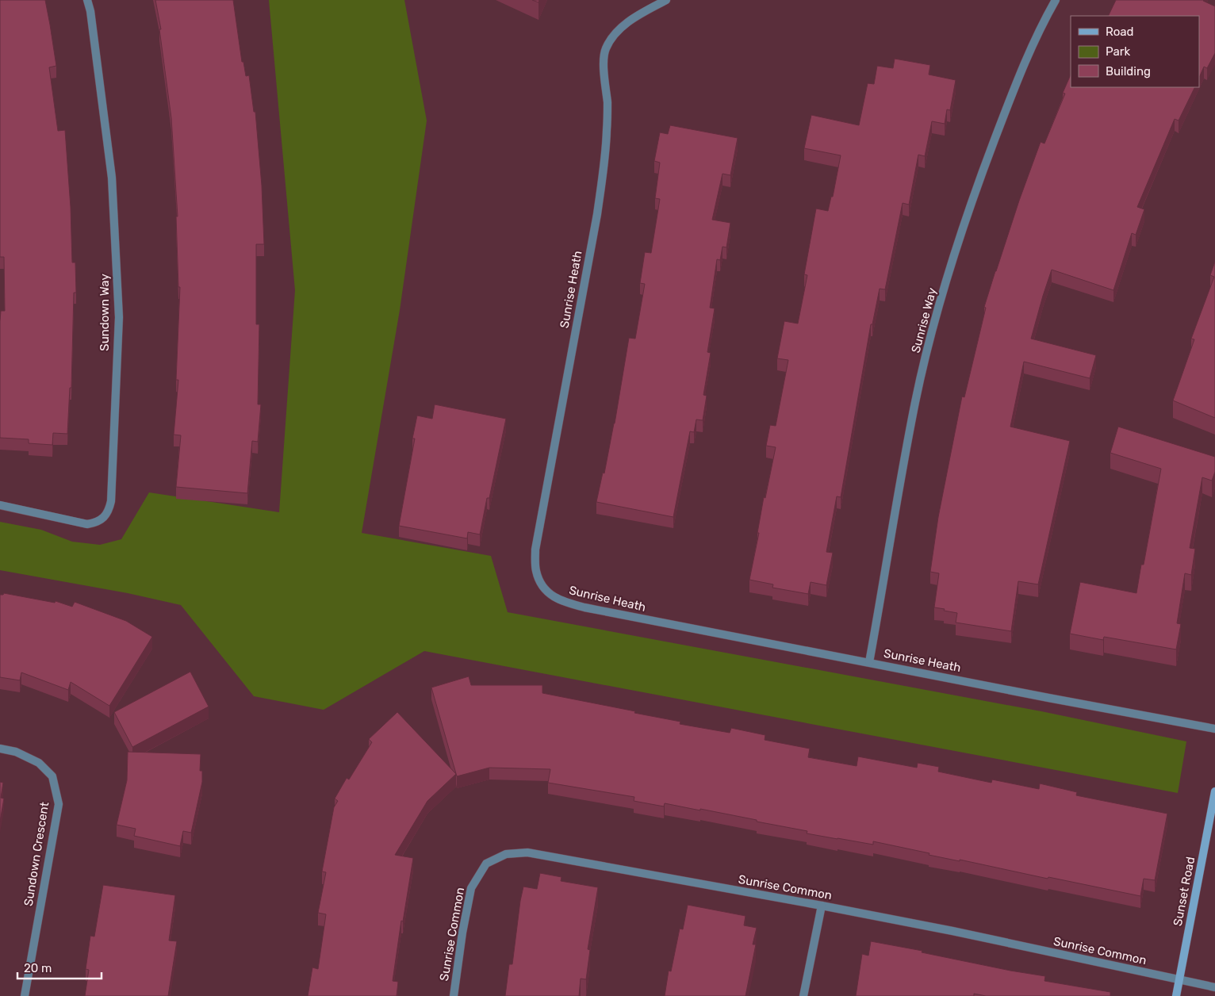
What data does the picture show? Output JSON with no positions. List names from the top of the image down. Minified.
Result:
{"streets":{"street":["Sunrise Heath","Sundown Way","Sunrise Way","Sundown Crescent","Sunrise Common","Sunset Road"]},"crossings":[["Sunrise Heath","Sunrise Way"],["Sunrise Common","Sunset Road"]],"legend":["Road","Park","Building"],"scale_bar":"20 m"}
